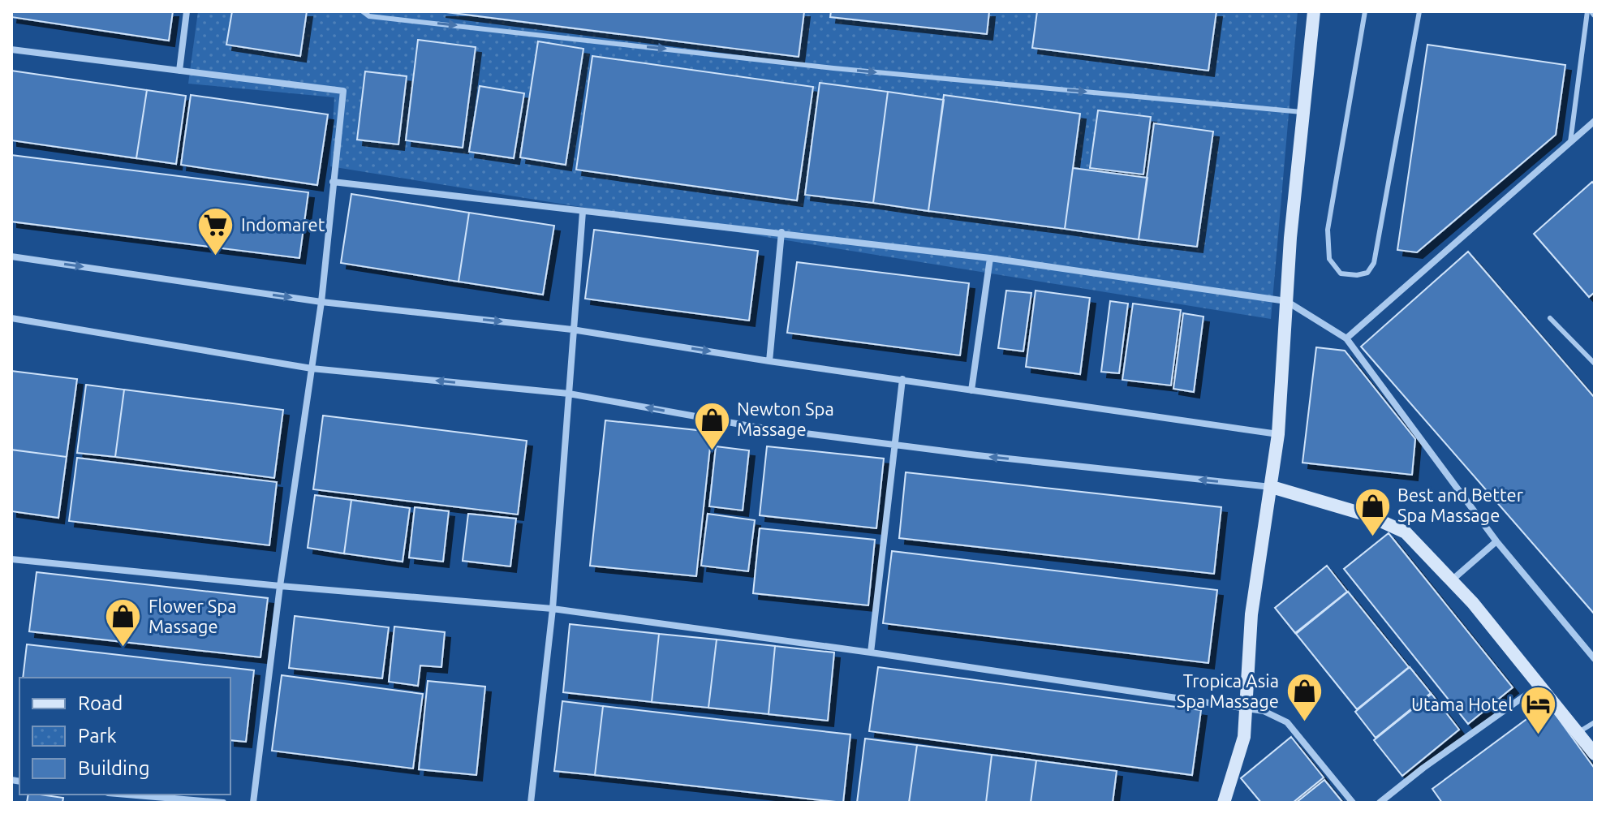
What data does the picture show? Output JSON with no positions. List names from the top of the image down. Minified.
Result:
{"places":{"supermarket":["Indomaret"],"shop":["Newton Spa Massage","Best and Better Spa Massage","Flower Spa Massage","Tropica Asia Spa Massage"],"hotel":["Utama Hotel"]},"legend":["Road","Park","Building"]}
